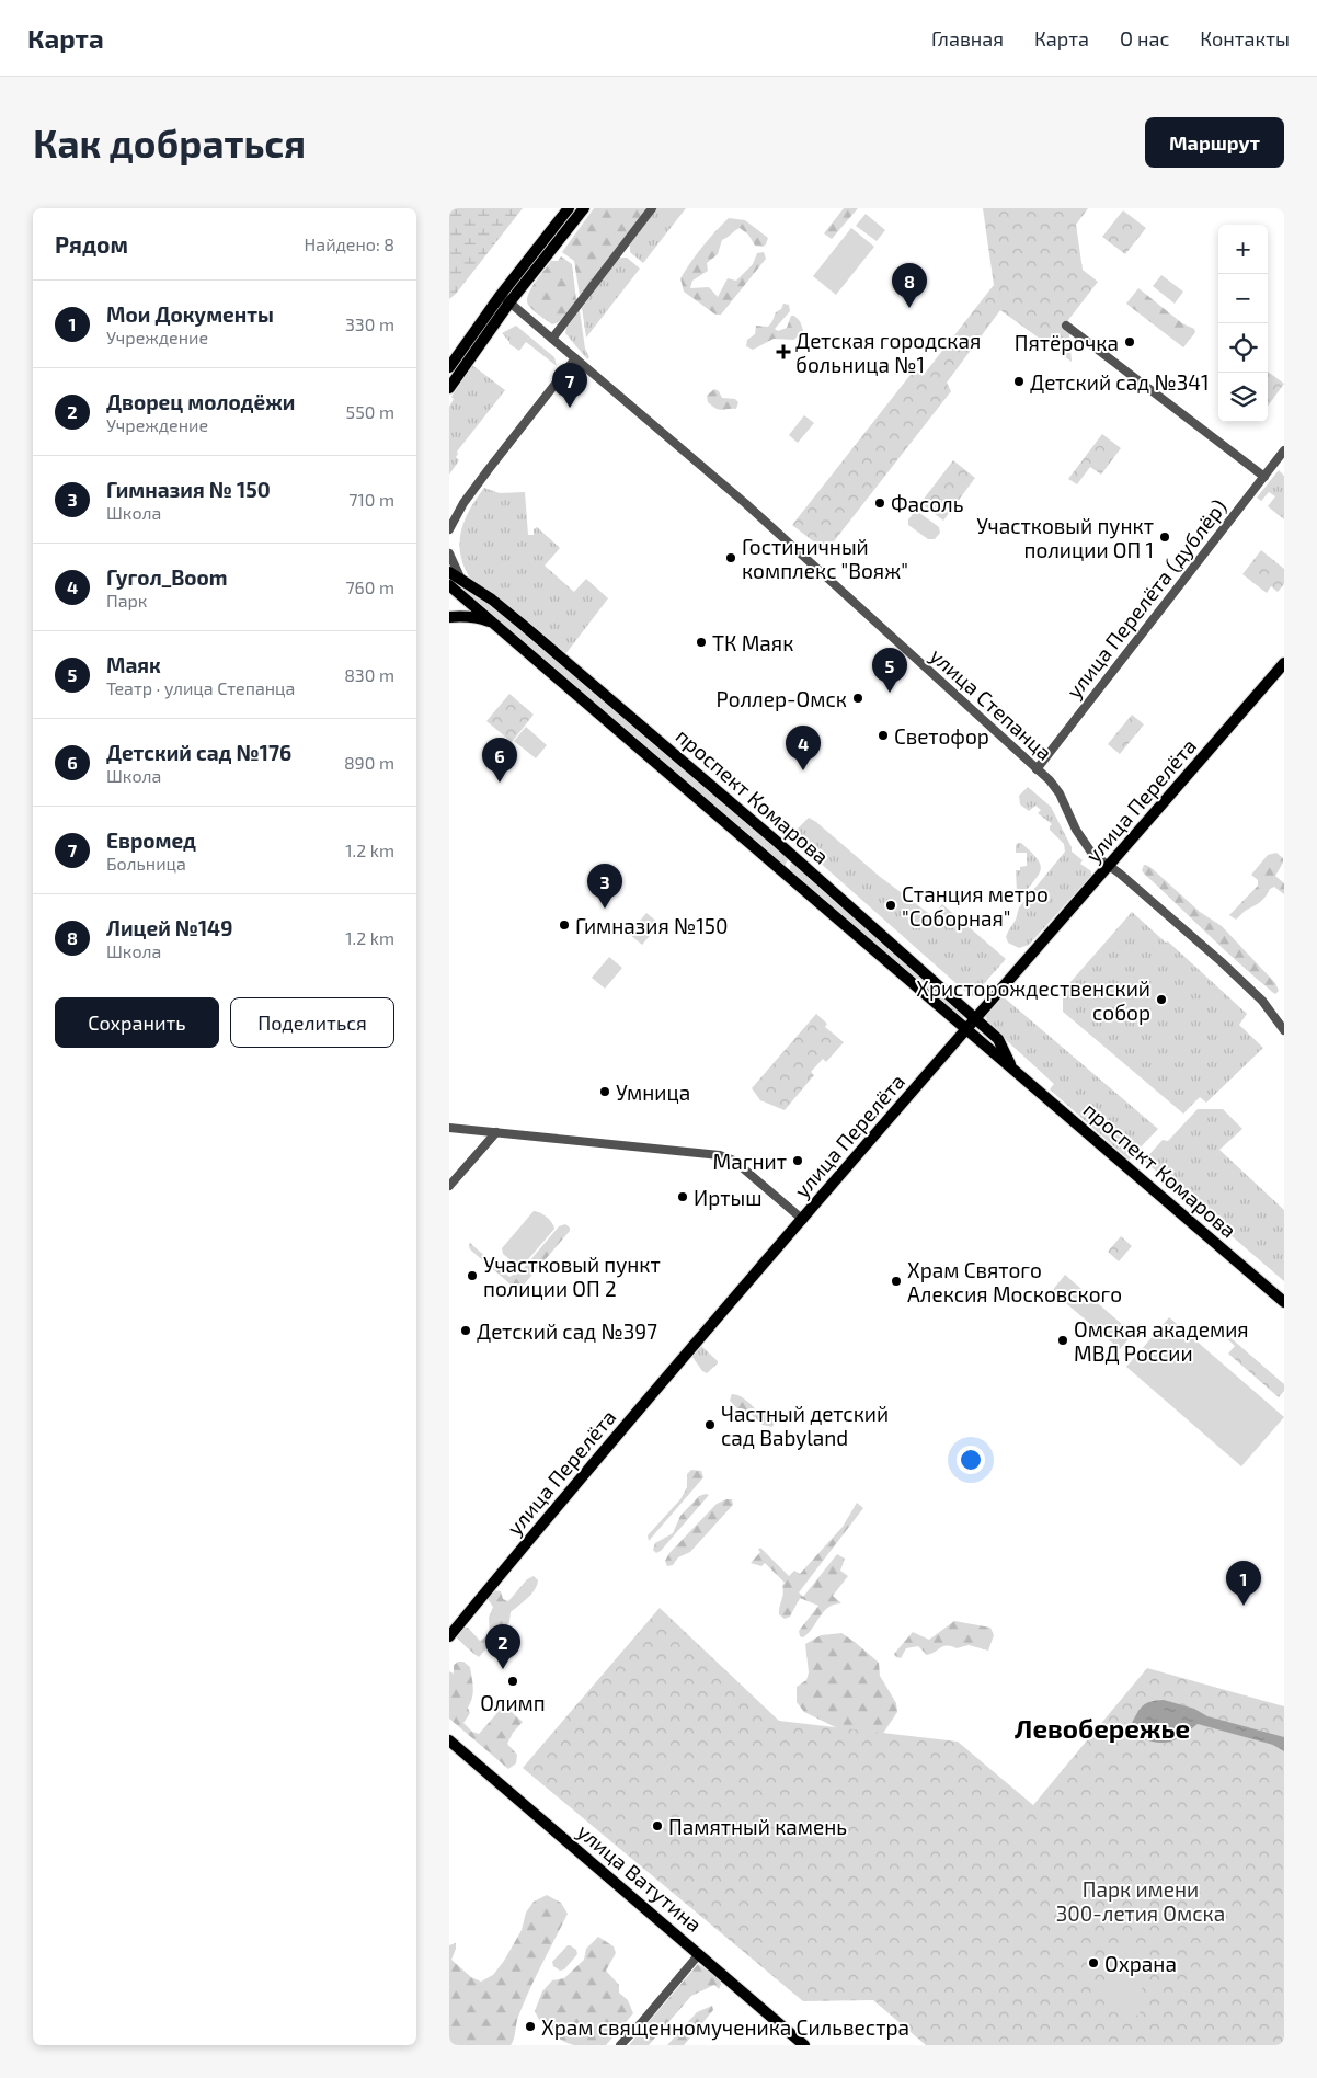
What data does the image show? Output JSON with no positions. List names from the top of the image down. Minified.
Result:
{"streets":{"main road":["проспект Комарова","улица Перелёта","улица Ватутина"],"street":["улица Перелёта (дублёр)","улица Степанца"]},"crossings":[["улица Перелёта (дублёр)","улица Степанца"],["улица Степанца","улица Перелёта"],["проспект Комарова","улица Перелёта"]],"districts":["Левобережье"],"parks":["Парк имени 300-летия Омска"],"places":{"other":["Пятёрочка","Детский сад №341","Фасоль","Участковый пункт полиции ОП 1","Гостиничный комплекс \"Вояж\"","ТК Маяк","Роллер-Омск","Светофор","Станция метро \"Соборная\"","Гимназия №150","Христорождественский собор","Умница","Магнит","Иртыш","Участковый пункт полиции ОП 2","Храм Святого Алексия Московского","Детский сад №397","Омская академия МВД России","Частный детский сад Babyland","Олимп","Памятный камень","Охрана","Храм священномученика Сильвестра"],"health":["Детская городская больница №1"]},"page":{"header":"Карта","nav":["Главная","Карта","О нас","Контакты"],"buttons":["Маршрут",["Сохранить","Поделиться"]],"title":"Как добраться","heading":["Рядом","Найдено: 8"],"map_buttons":["+","−"],"pins":["8","7","5","4","6","3","1","2"],"list":[{"mark":"1","name":"Мои Документы","note":"Учреждение","value":"330 m"},{"mark":"2","name":"Дворец молодёжи","note":"Учреждение","value":"550 m"},{"mark":"3","name":"Гимназия № 150","note":"Школа","value":"710 m"},{"mark":"4","name":"Гугол_Boom","note":"Парк","value":"760 m"},{"mark":"5","name":"Маяк","note":"Театр · улица Степанца","value":"830 m"},{"mark":"6","name":"Детский сад №176","note":"Школа","value":"890 m"},{"mark":"7","name":"Евромед","note":"Больница","value":"1.2 km"},{"mark":"8","name":"Лицей №149","note":"Школа","value":"1.2 km"}]}}
